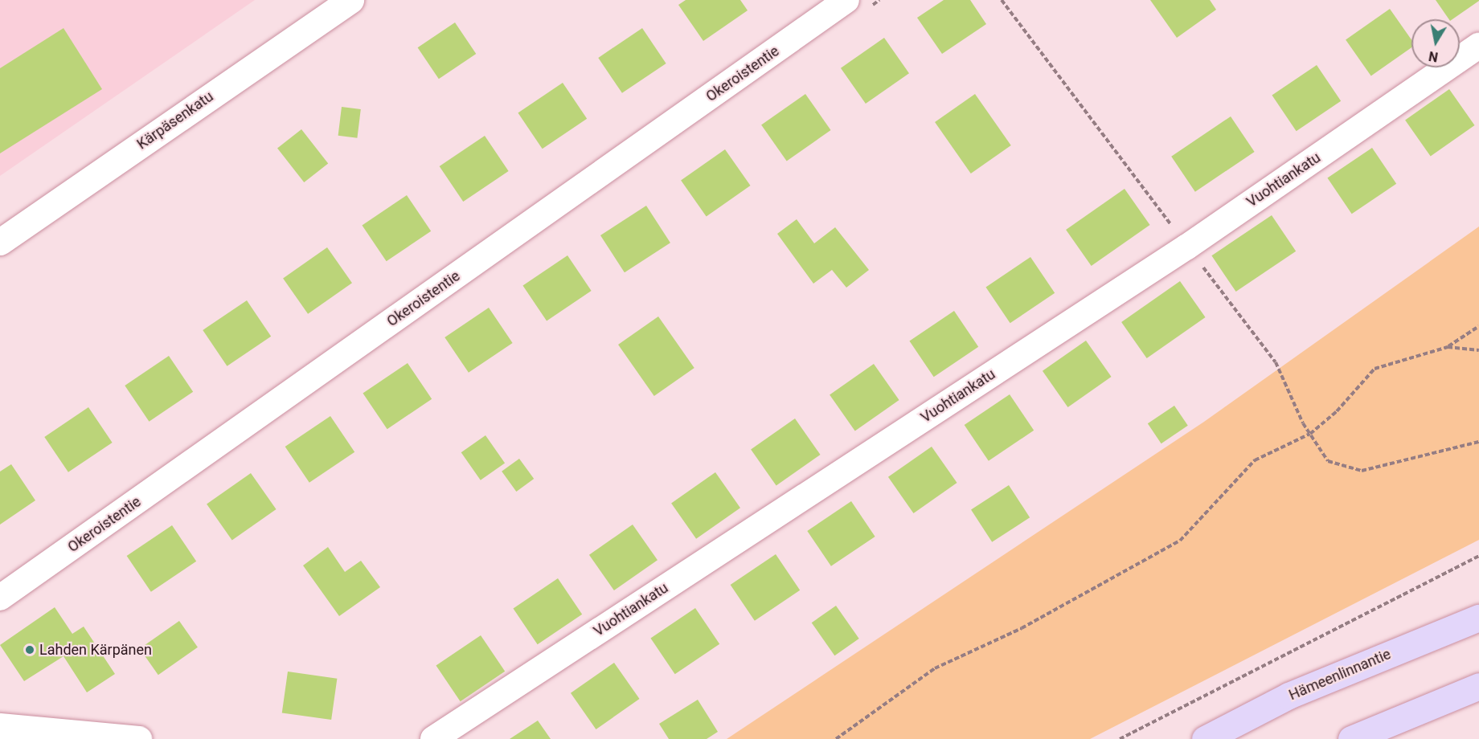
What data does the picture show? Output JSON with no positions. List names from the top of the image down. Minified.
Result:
{"streets":{"main road":["Hämeenlinnantie"],"street":["Okeroistentie","Kärpäsenkatu","Vuohtiankatu"]},"places":["Lahden Kärpänen"],"north":"bottom"}
